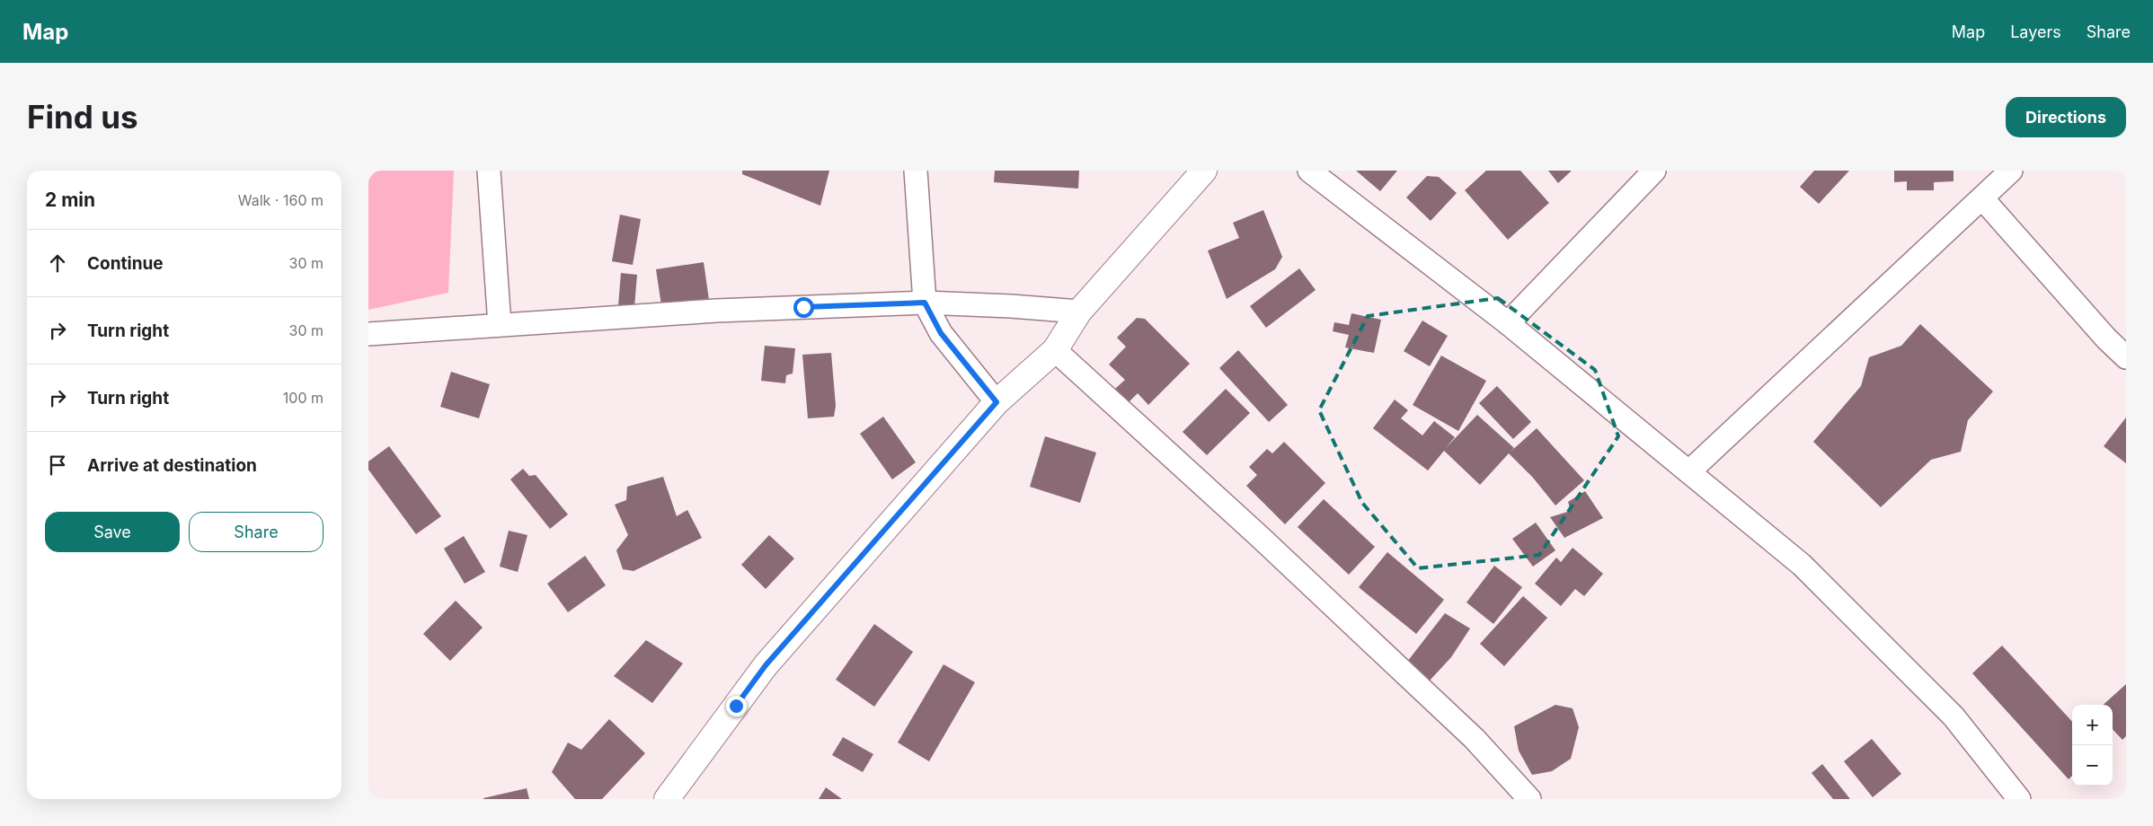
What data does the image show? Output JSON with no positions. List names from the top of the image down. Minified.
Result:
{"page":{"header":"Map","nav":["Map","Layers","Share"],"buttons":["Directions",["Save","Share"]],"title":"Find us","heading":["2 min","Walk · 160 m"],"list":[["Continue","30 m"],["Turn right","30 m"],["Turn right","100 m"],"Arrive at destination"],"map_buttons":["+","−"]}}
